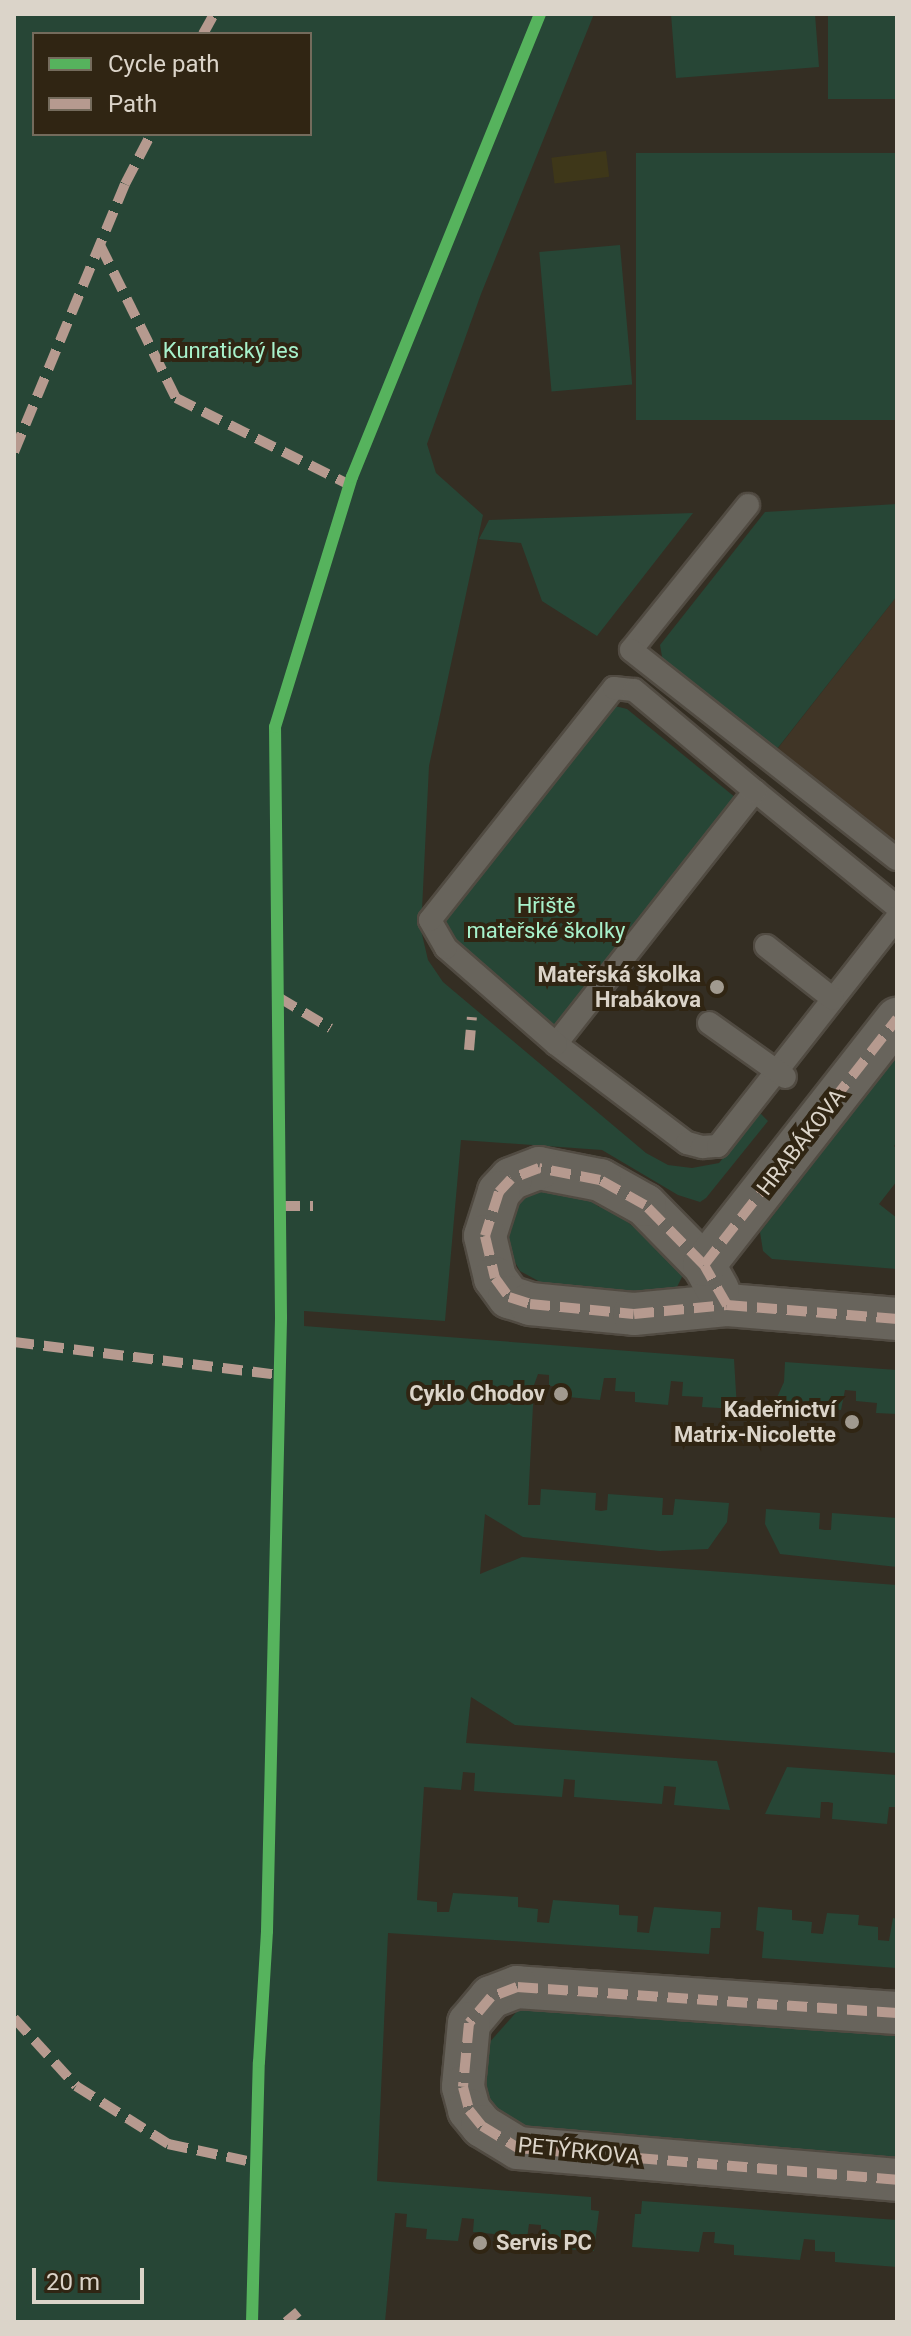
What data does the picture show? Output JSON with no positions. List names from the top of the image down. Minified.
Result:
{"streets":{"street":["HRABÁKOVA","PETÝRKOVA"]},"parks":["Kunratický les","Hřiště mateřské školky"],"places":["Mateřská školka Hrabákova","Cyklo Chodov","Kadeřnictví Matrix-Nicolette","Servis PC"],"legend":["Cycle path","Path"],"scale_bar":"20 m"}
